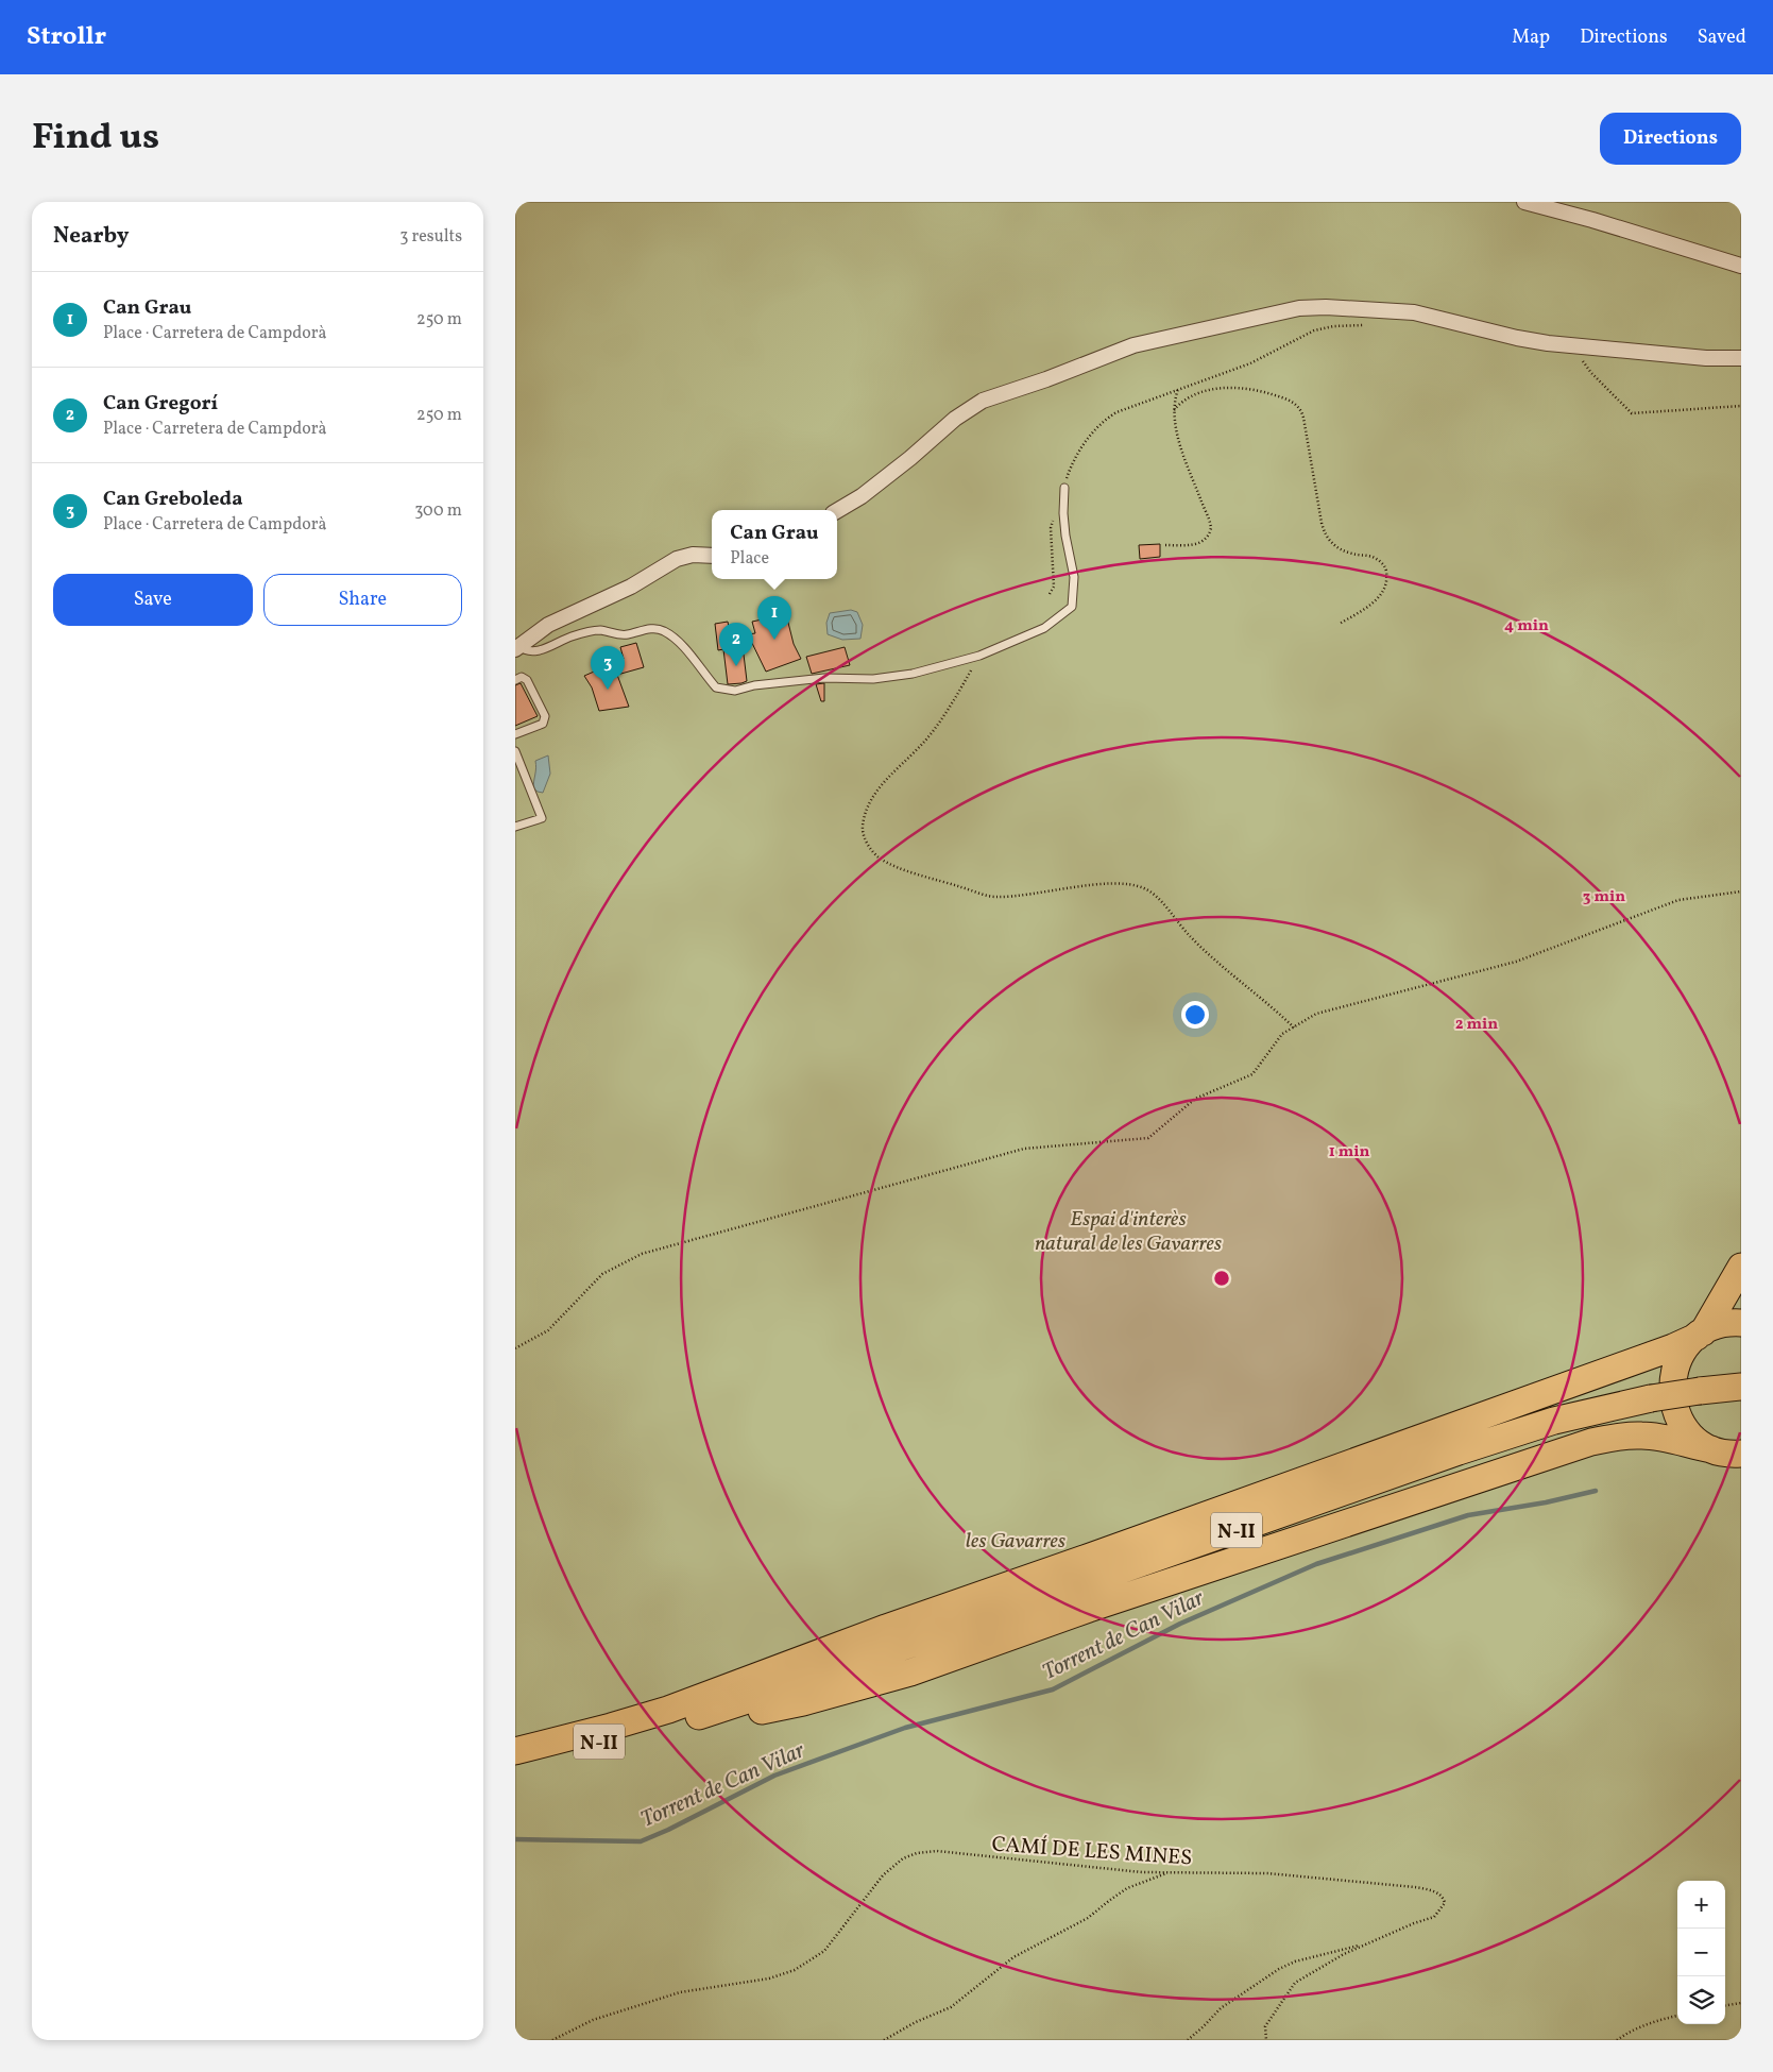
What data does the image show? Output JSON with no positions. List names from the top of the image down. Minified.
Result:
{"streets":{"highway":["N-II"],"path":["CAMÍ DE LES MINES"]},"water":["Torrent de Can Vilar"],"parks":["Espai d'interès natural de les Gavarres","les Gavarres"],"page":{"header":"Strollr","nav":["Map","Directions","Saved"],"title":"Find us","buttons":["Directions",["Save","Share"]],"heading":["Nearby","3 results"],"list":[{"mark":"1","name":"Can Grau","note":"Place · Carretera de Campdorà","value":"250 m"},{"mark":"2","name":"Can Gregorí","note":"Place · Carretera de Campdorà","value":"250 m"},{"mark":"3","name":"Can Greboleda","note":"Place · Carretera de Campdorà","value":"300 m"}],"popup":["Can Grau","Place"],"pins":["1","2","3"],"map_buttons":["+","−"]},"rings":["4 min","3 min","2 min","1 min"]}
